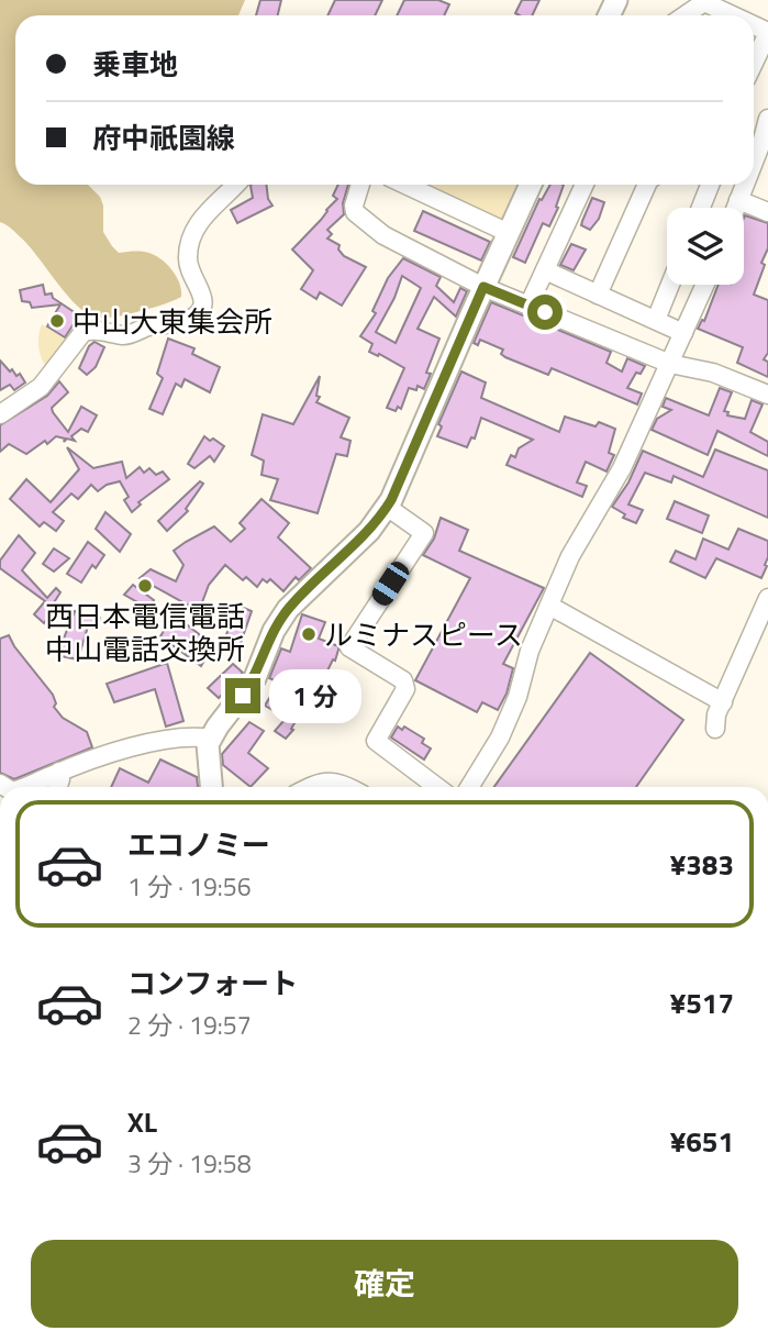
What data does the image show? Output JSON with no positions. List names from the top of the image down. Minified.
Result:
{"places":["中山大東集会所","西日本電信電話 中山電話交換所","ルミナスピース"],"page":{"banner":["乗車地","府中祇園線"],"bubble":"1 分","list":[{"name":"エコノミー","note":"1 分 · 19:56","value":"¥383"},{"name":"コンフォート","note":"2 分 · 19:57","value":"¥517"},{"name":"XL","note":"3 分 · 19:58","value":"¥651"}],"buttons":"確定"}}
